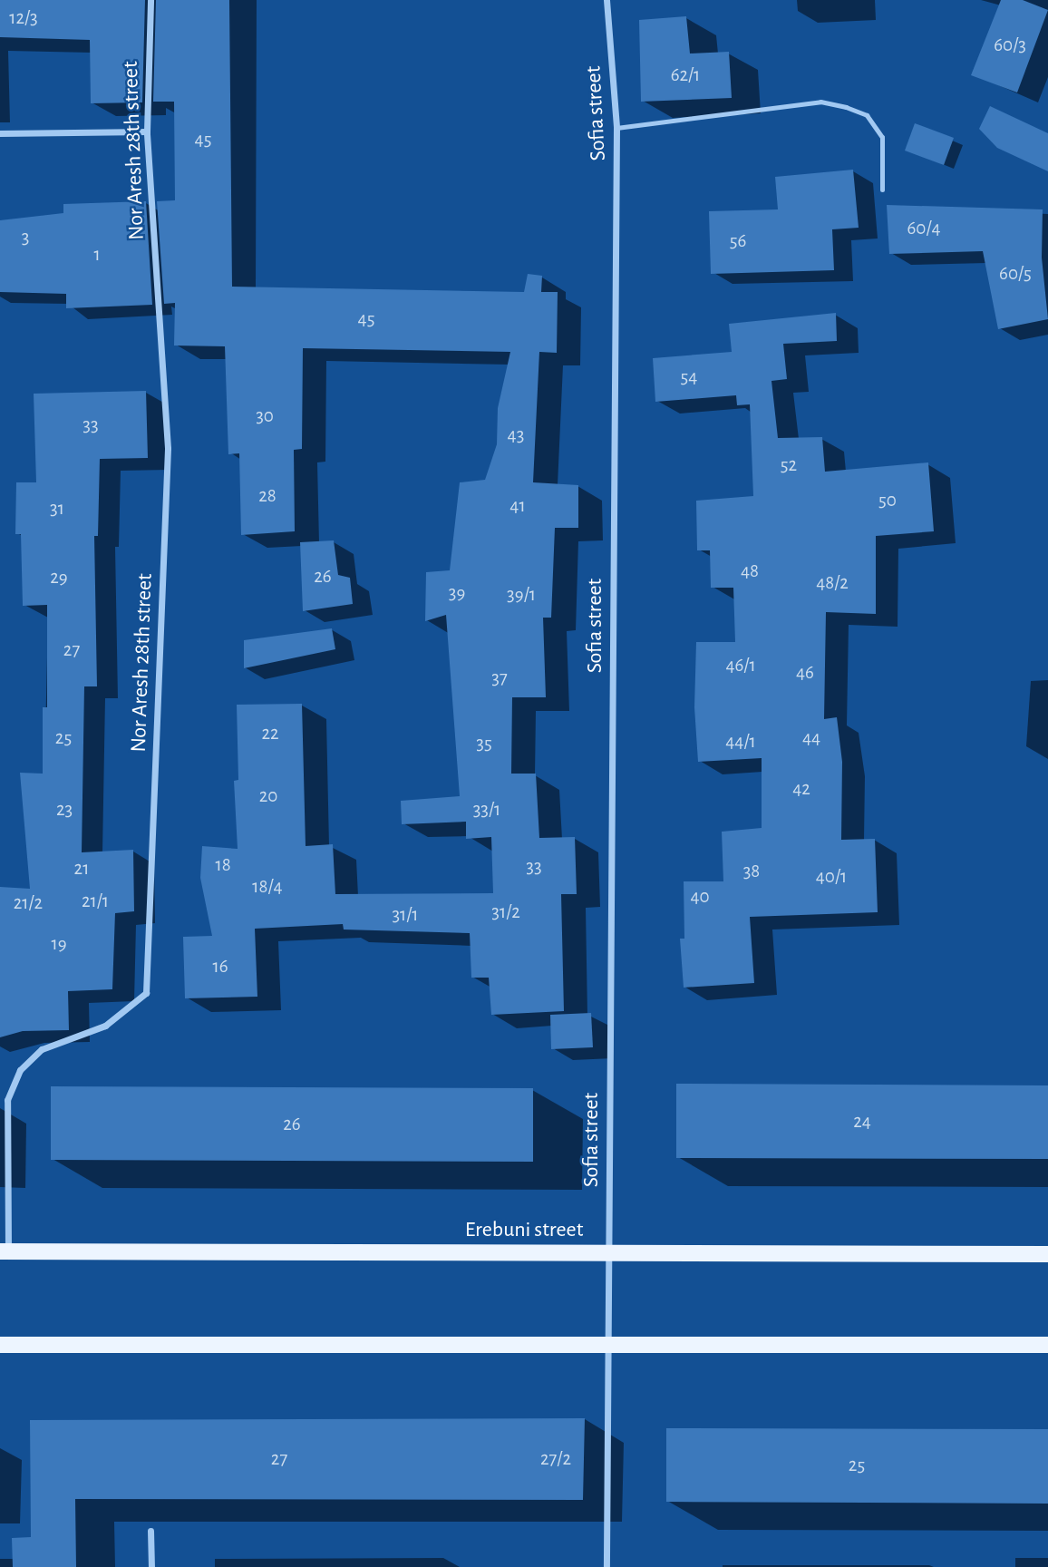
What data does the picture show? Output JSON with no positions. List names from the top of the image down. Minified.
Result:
{"streets":{"main road":["Erebuni street"],"street":["Sofia street","Nor Aresh 28th street"]},"crossings":[["Sofia street","Erebuni street"],["Nor Aresh 28th street","Erebuni street"]],"house_numbers":["12/3","60/3","62/1","45","60/4","3","56","1","60/5","45","54","30","33","43","52","28","50","41","31","48","26","29","48/2","39","39/1","27","46/1","46","37","22","25","44","44/1","35","42","20","23","33/1","18","33","21","38","40/1","18/4","40","21/1","21/2","31/2","31/1","19","16","24","26","27","27/2","25"]}
